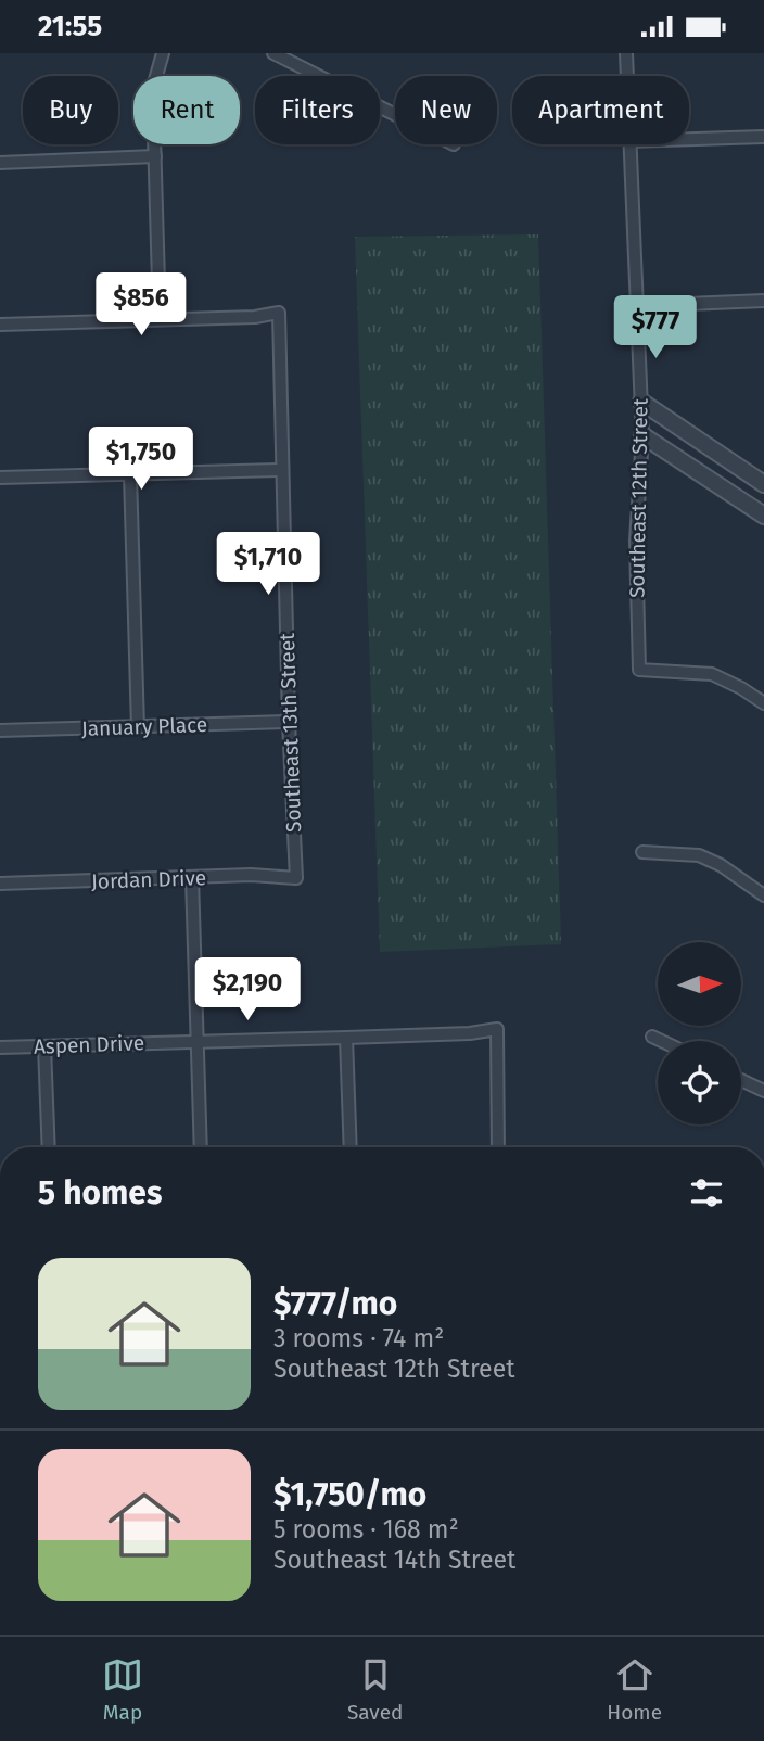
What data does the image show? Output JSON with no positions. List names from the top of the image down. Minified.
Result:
{"streets":{"street":["Southeast 12th Street","January Place","Southeast 13th Street","Jordan Drive","Aspen Drive"]},"crossings":[["January Place","Southeast 13th Street"],["Southeast 13th Street","Jordan Drive"]],"north":"right","page":{"status":"21:55","chip":["Buy","Rent","Filters","New","Apartment"],"price":["$856","$777","$1,750","$1,710","$2,190"],"heading":"5 homes","list":[{"name":"$777/mo","note":"3 rooms · 74 m² · Southeast 12th Street"},{"name":"$1,750/mo","note":"5 rooms · 168 m² · Southeast 14th Street"}],"tabs":["Map","Saved","Home"]}}
